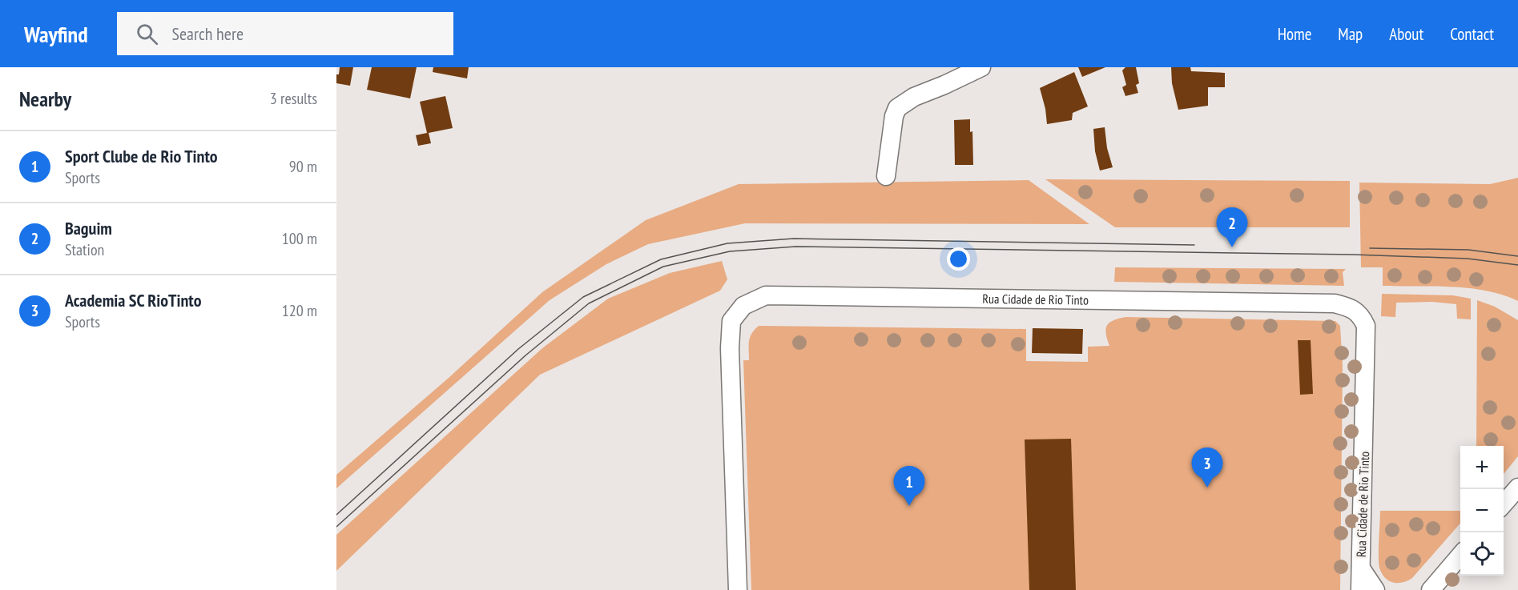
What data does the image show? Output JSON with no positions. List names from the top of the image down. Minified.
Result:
{"streets":{"street":["Rua Cidade de Rio Tinto"]},"page":{"header":"Wayfind","search":"Search here","nav":["Home","Map","About","Contact"],"heading":["Nearby","3 results"],"list":[{"mark":"1","name":"Sport Clube de Rio Tinto","note":"Sports","value":"90 m"},{"mark":"2","name":"Baguim","note":"Station","value":"100 m"},{"mark":"3","name":"Academia SC RioTinto","note":"Sports","value":"120 m"}],"pins":["2","3","1"],"map_buttons":["+","−"]}}
